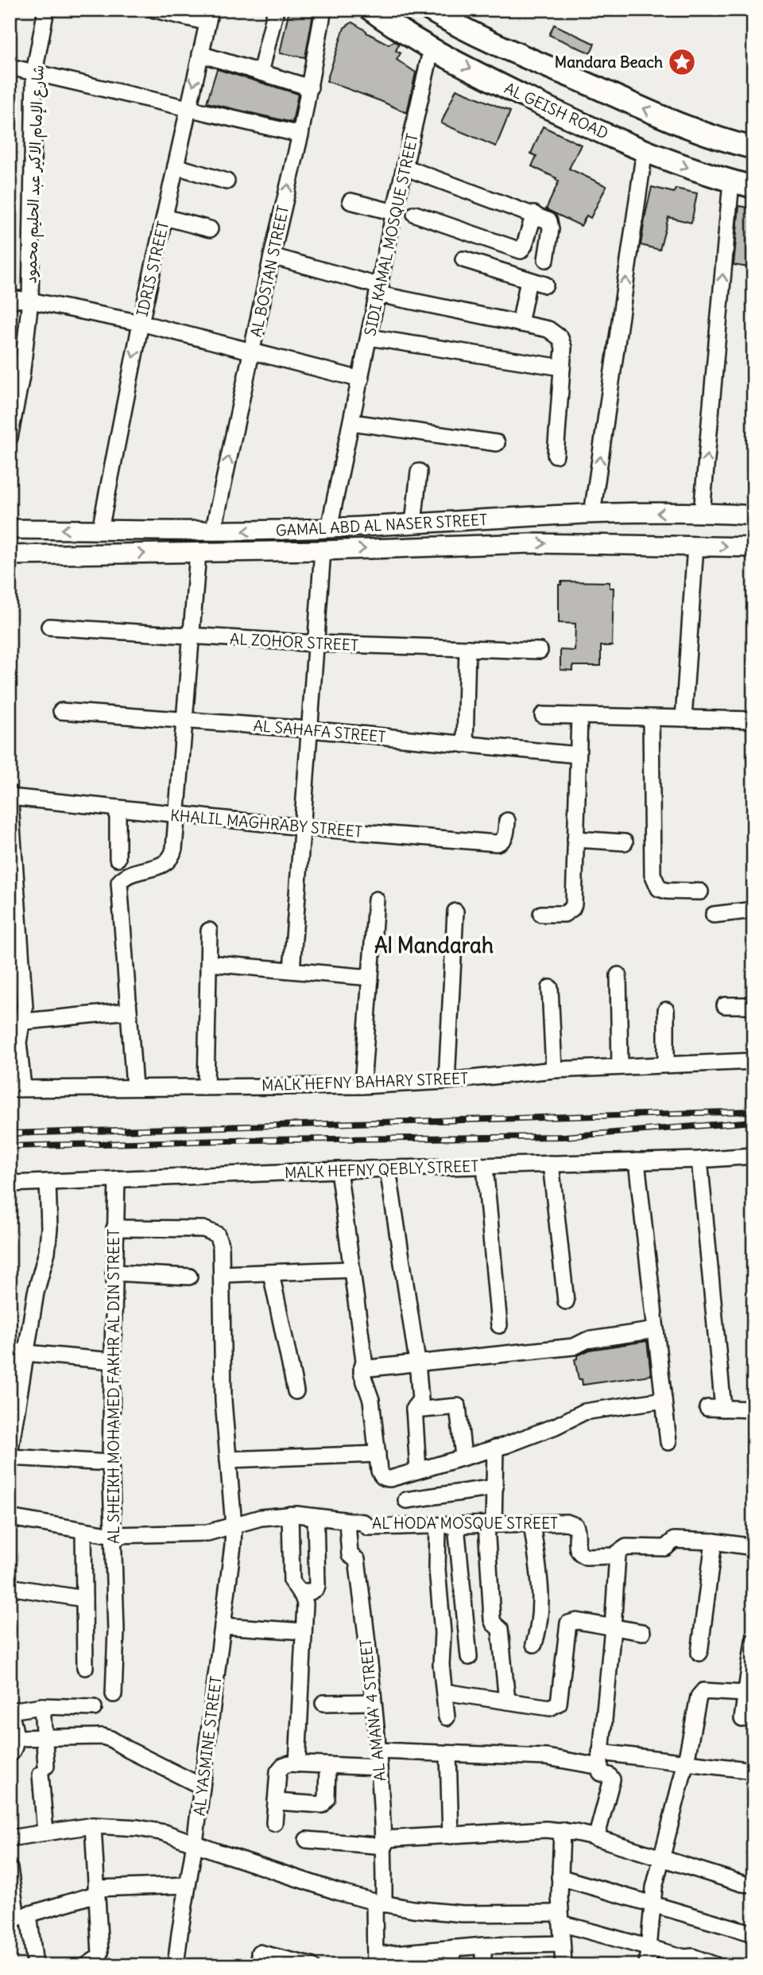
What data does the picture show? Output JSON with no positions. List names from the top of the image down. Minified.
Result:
{"streets":{"highway":["AL GEISH ROAD"],"main road":["GAMAL ABD AL NASER STREET"],"street":["شارع الإمام الاكبر عبد الحليم محمود","SIDI KAMAL MOSQUE STREET","IDRIS STREET","AL BOSTAN STREET","AL ZOHOR STREET","AL SAHAFA STREET","KHALIL MAGHRABY STREET","MALK HEFNY BAHARY STREET","MALK HEFNY QEBLY STREET","AL SHEIKH MOHAMED FAKHR AL DIN STREET","AL HODA MOSQUE STREET","AL AMANA' 4 STREET","AL YASMINE STREET"]},"crossings":[["AL GEISH ROAD","SIDI KAMAL MOSQUE STREET"],["SIDI KAMAL MOSQUE STREET","GAMAL ABD AL NASER STREET"],["IDRIS STREET","GAMAL ABD AL NASER STREET"],["AL BOSTAN STREET","GAMAL ABD AL NASER STREET"],["MALK HEFNY QEBLY STREET","AL SHEIKH MOHAMED FAKHR AL DIN STREET"],["AL SHEIKH MOHAMED FAKHR AL DIN STREET","AL HODA MOSQUE STREET"],["AL SHEIKH MOHAMED FAKHR AL DIN STREET","AL YASMINE STREET"],["AL HODA MOSQUE STREET","AL AMANA' 4 STREET"],["AL HODA MOSQUE STREET","AL YASMINE STREET"]],"one_way":["IDRIS STREET","AL BOSTAN STREET"],"districts":["Al Mandarah"],"places":{"place":["Mandara Beach"]}}
